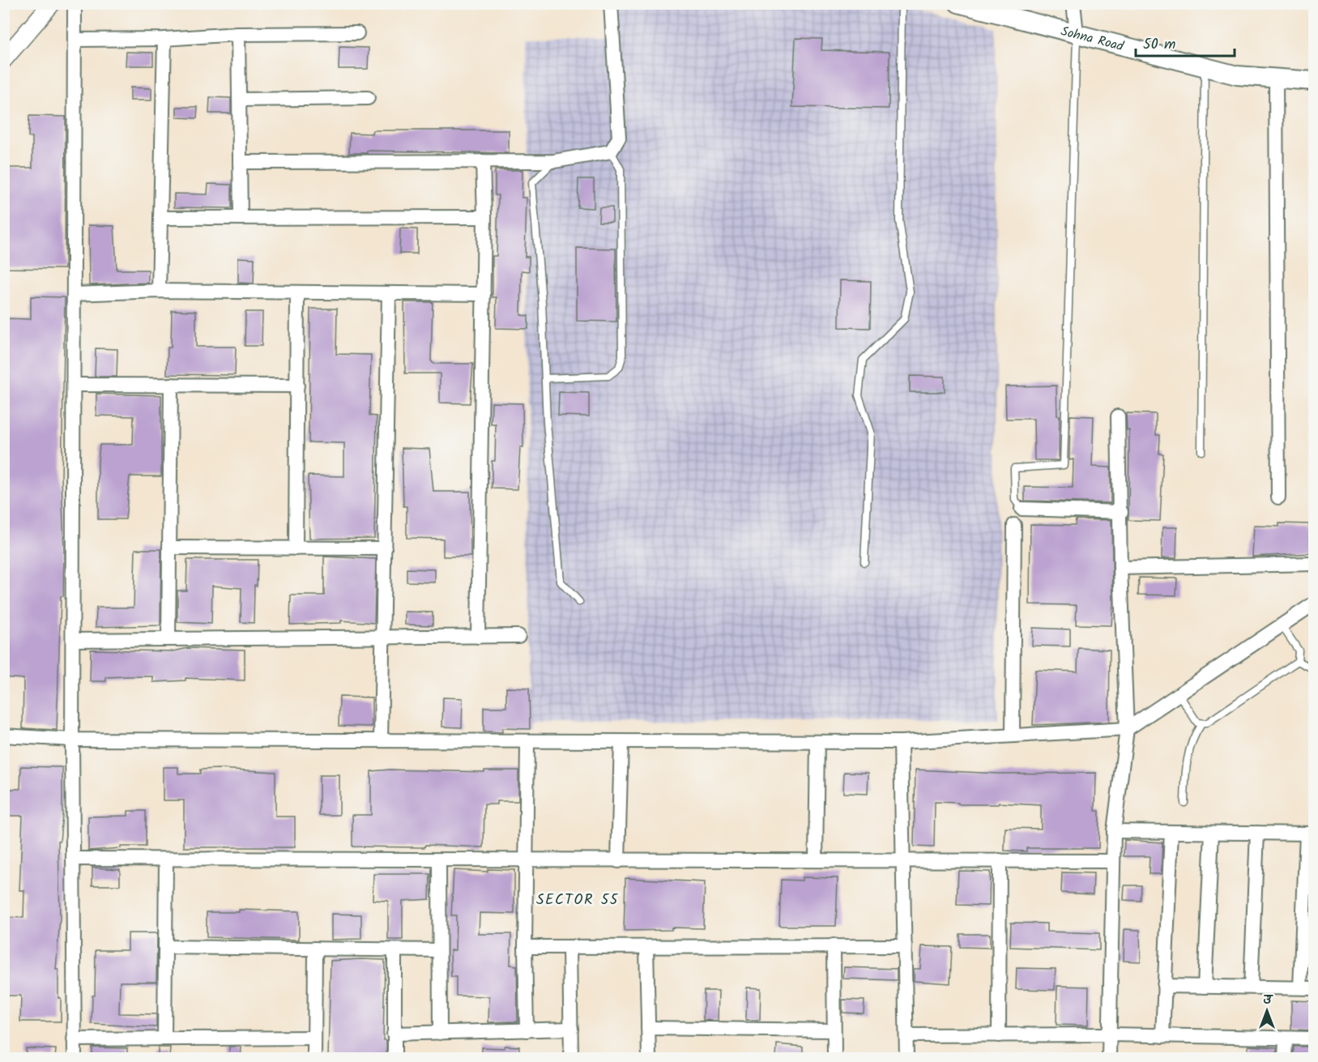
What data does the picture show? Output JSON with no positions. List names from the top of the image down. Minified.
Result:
{"streets":{"main road":["Sohna Road"]},"districts":["SECTOR 55"],"scale_bar":"50 m","north":"top"}
